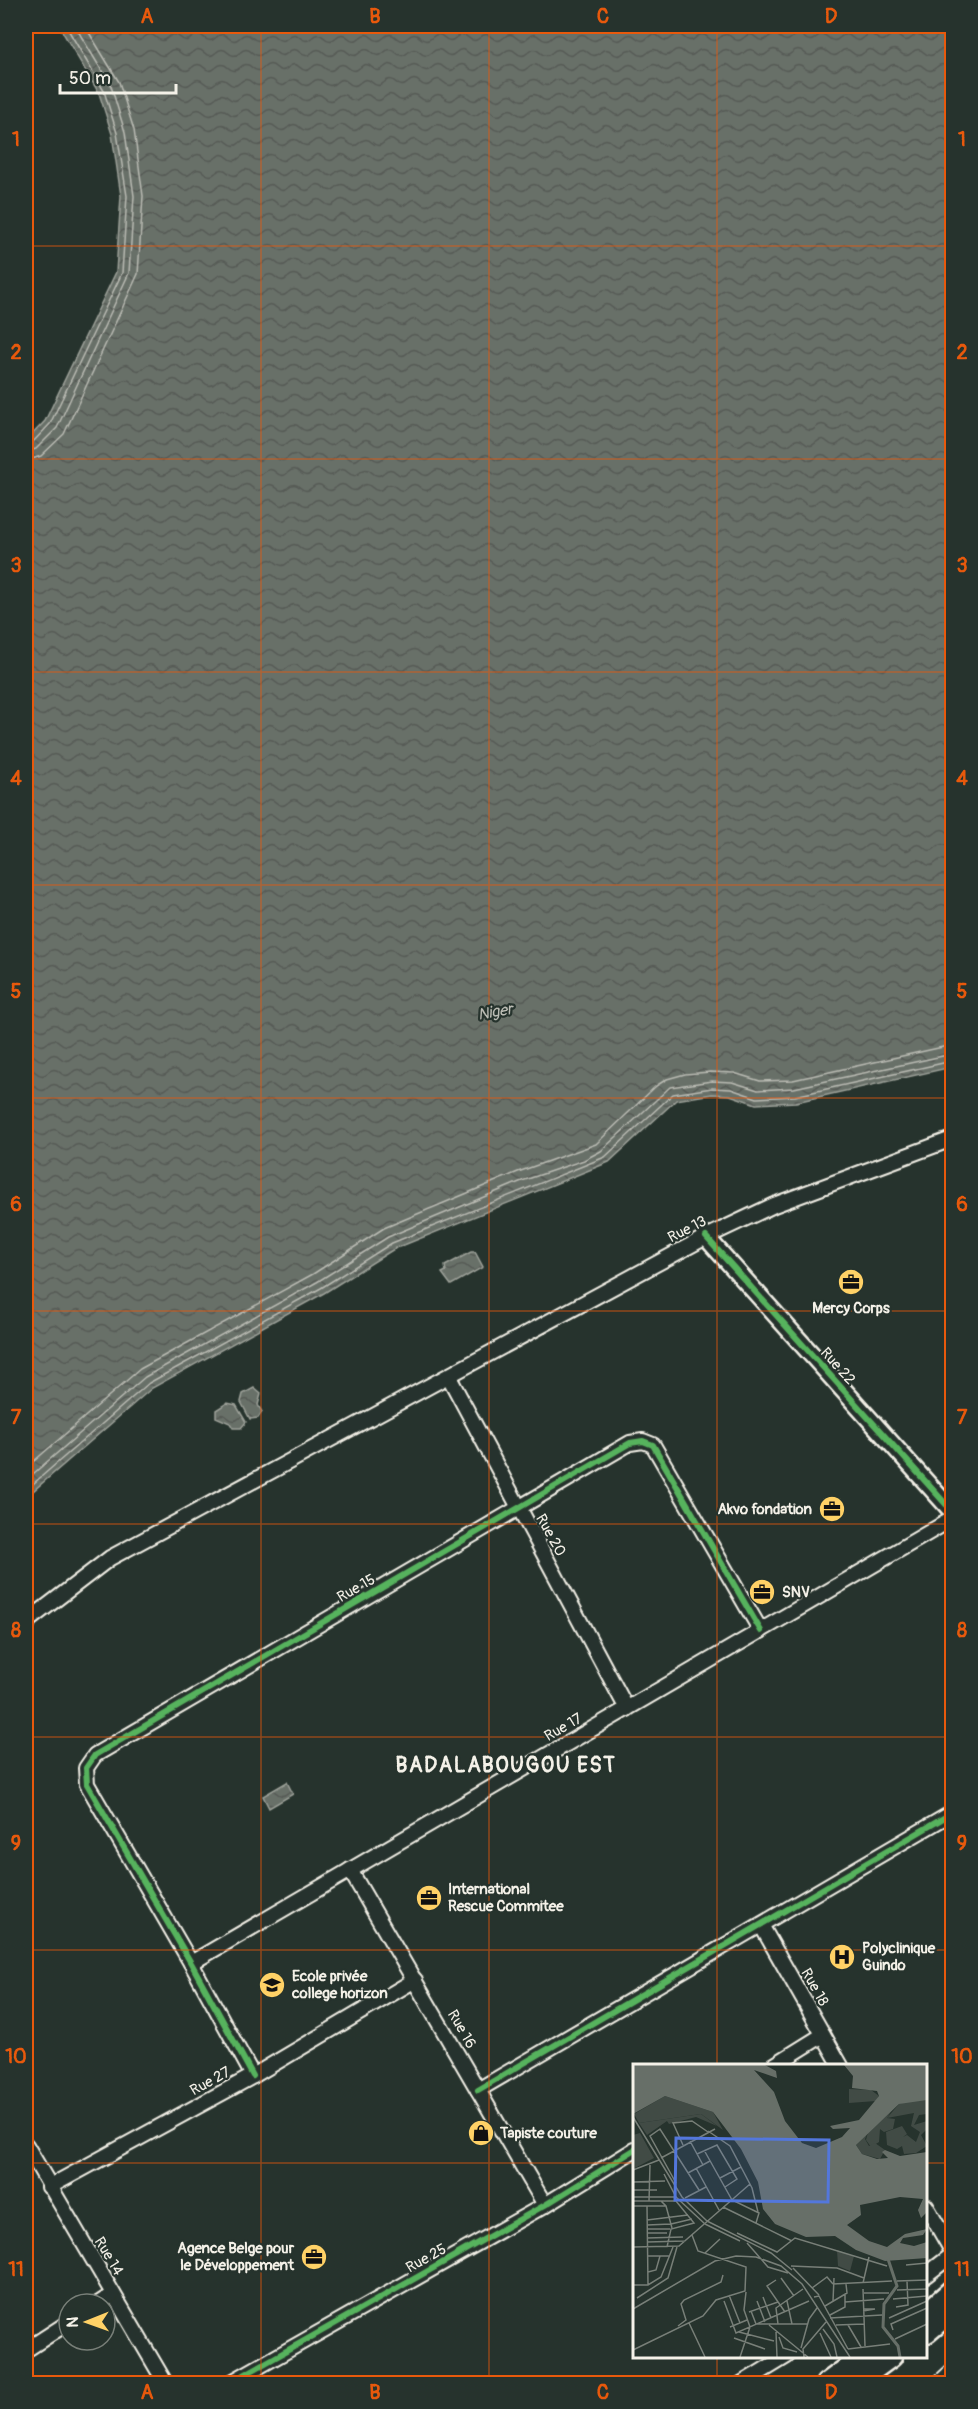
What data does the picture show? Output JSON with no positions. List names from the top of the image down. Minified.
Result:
{"streets":{"street":["Rue 13","Rue 22","Rue 20","Rue 15","Rue 17","Rue 18","Rue 16","Rue 27","Rue 14","Rue 25"]},"crossings":[["Rue 13","Rue 22"],["Rue 13","Rue 20"],["Rue 20","Rue 15"],["Rue 20","Rue 17"],["Rue 15","Rue 17"],["Rue 17","Rue 16"],["Rue 16","Rue 27"],["Rue 16","Rue 25"],["Rue 27","Rue 14"]],"districts":["BADALABOUGOU EST"],"water":["Niger"],"places":{"office":["Mercy Corps","Akvo fondation","SNV","International Rescue Commitee","Agence Belge pour le Développement"],"hospital":["Polyclinique Guindo"],"school or university":["Ecole privée college horizon"],"shop":["Tapiste couture"]},"scale_bar":"50 m","north":"left","grid":{"columns":["A","B","C","D"],"rows":["1","2","3","4","5","6","7","8","9","10","11"]}}
